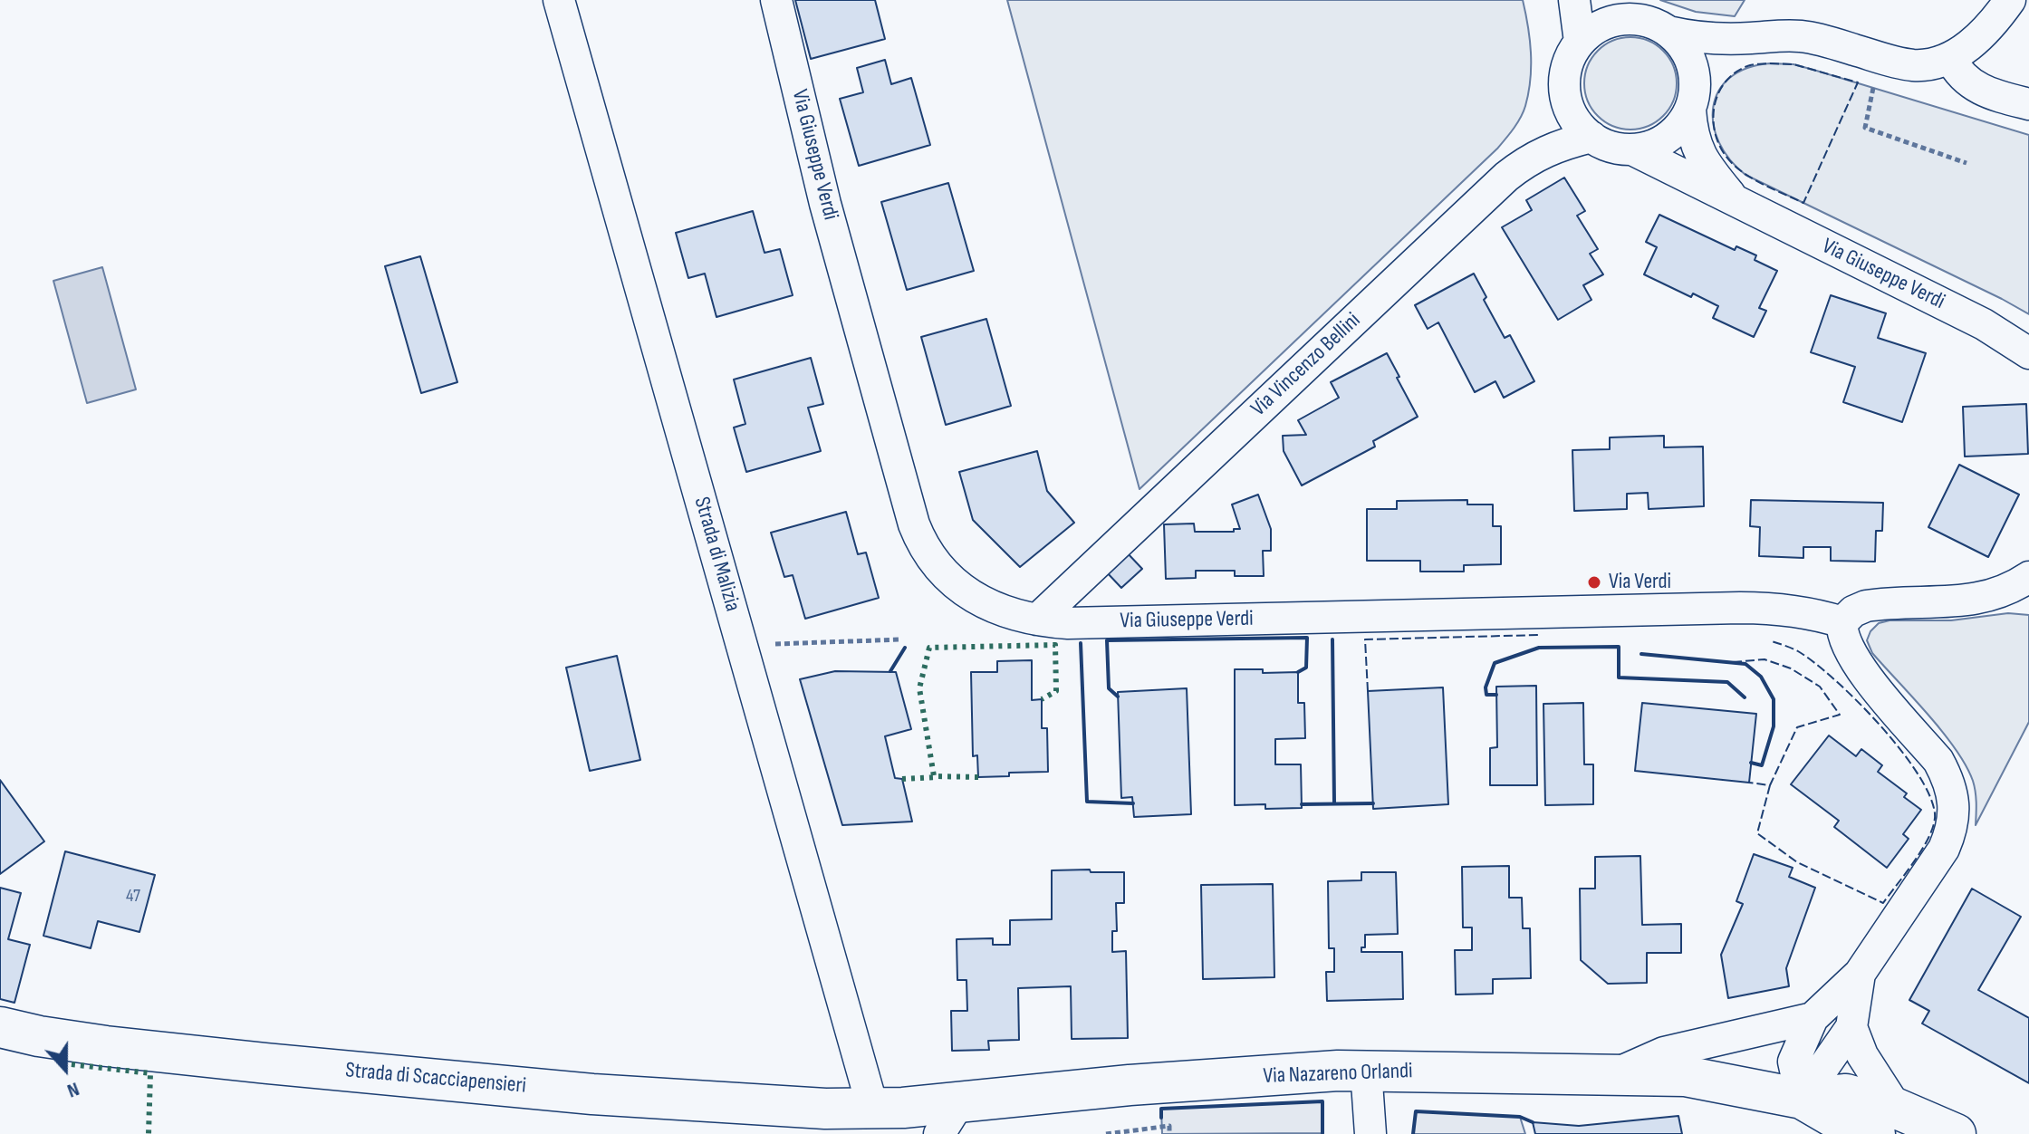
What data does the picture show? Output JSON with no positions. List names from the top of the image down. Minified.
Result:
{"streets":{"street":["Via Giuseppe Verdi","Via Vincenzo Bellini","Strada di Malizia","Via Nazareno Orlandi","Strada di Scacciapensieri"]},"crossings":[["Via Giuseppe Verdi","Via Vincenzo Bellini"],["Strada di Malizia","Via Nazareno Orlandi"],["Strada di Malizia","Strada di Scacciapensieri"],["Via Nazareno Orlandi","Strada di Scacciapensieri"]],"places":["Via Verdi"],"house_numbers":["47"],"north":"bottom"}
